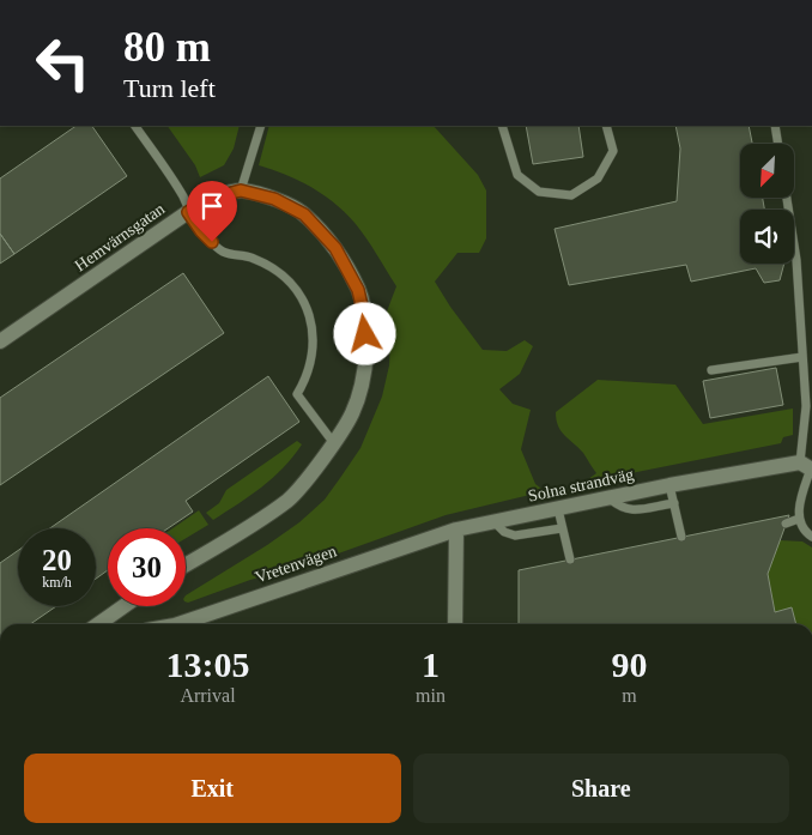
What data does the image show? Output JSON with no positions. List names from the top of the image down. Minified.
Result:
{"streets":{"street":["Hemvärnsgatan","Solna strandväg","Vretenvägen"]},"crossings":[["Solna strandväg","Vretenvägen"]],"north":"bottom left","page":{"turn":["80 m","Turn left"],"speed":"20 km/h","limit":"30","eta":["13:05","Arrival","1","min","90","m"],"buttons":["Exit","Share"]}}
